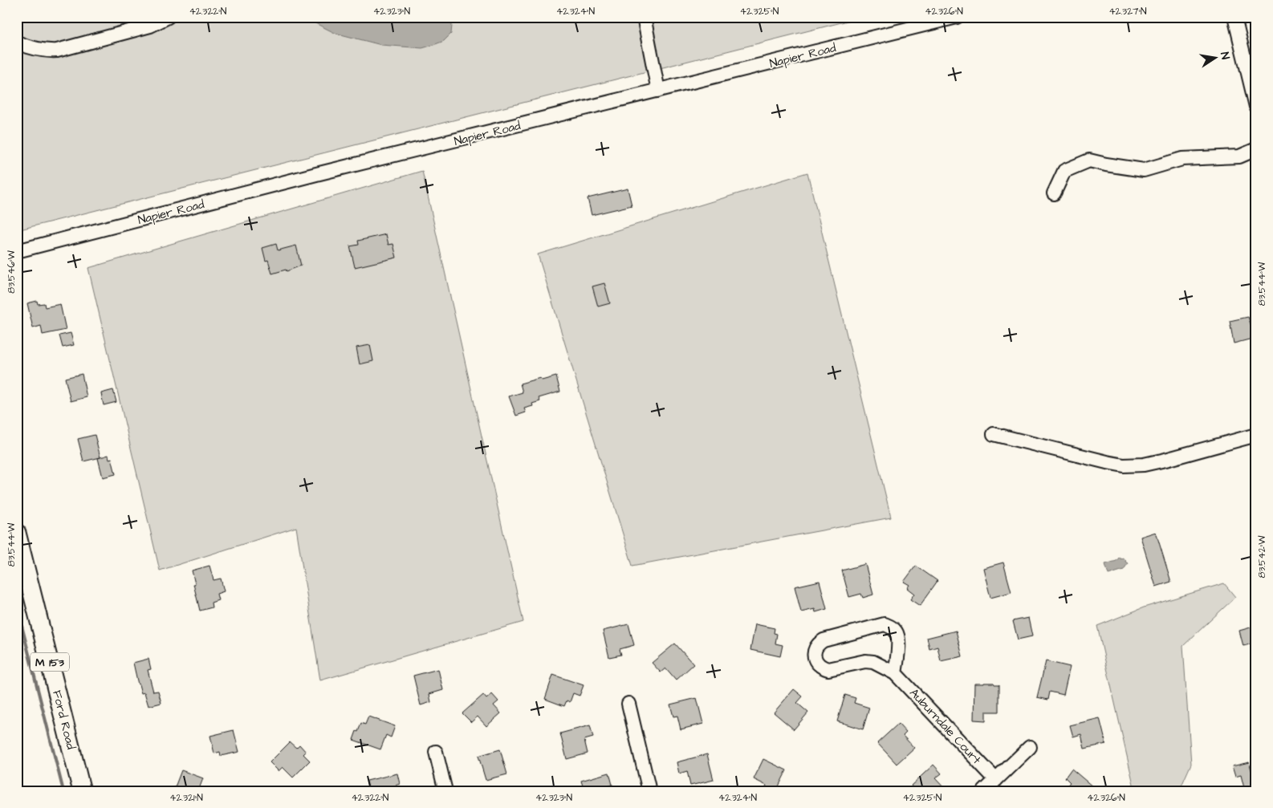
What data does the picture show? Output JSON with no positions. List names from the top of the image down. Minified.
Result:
{"streets":{"main road":["M 153","Ford Road"],"street":["Napier Road","Auburndale Court"]},"north":"right","coordinates":["42.322°N","42.323°N","42.324°N","42.325°N","42.326°N","42.327°N","83.546°W","83.544°W","83.542°W","42.321°N"]}
